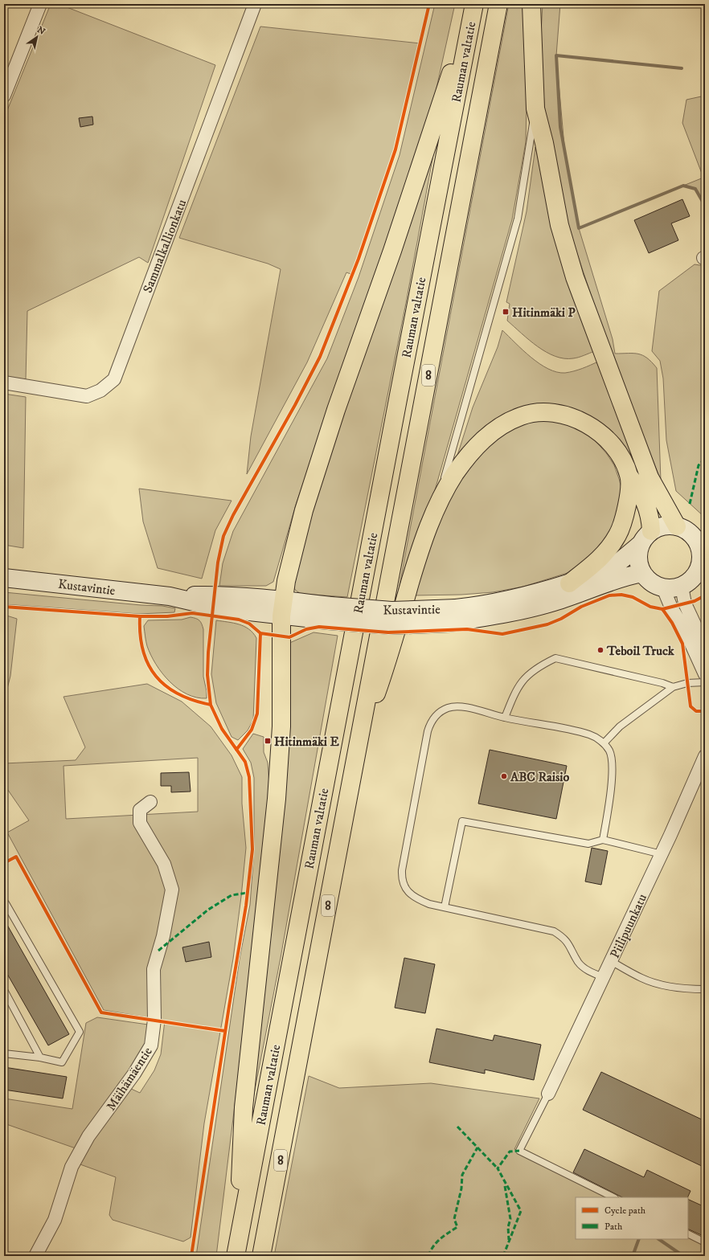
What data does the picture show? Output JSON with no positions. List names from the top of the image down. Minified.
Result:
{"streets":{"highway":["Rauman valtatie","8"],"main road":["Kustavintie"],"street":["Sammalkallionkatu","Piilipuunkatu","Mäihämäentie"]},"places":{"transit":["Hitinmäki P","Hitinmäki E"],"other":["Teboil Truck","ABC Raisio"]},"legend":["Cycle path","Path"],"north":"top right"}
